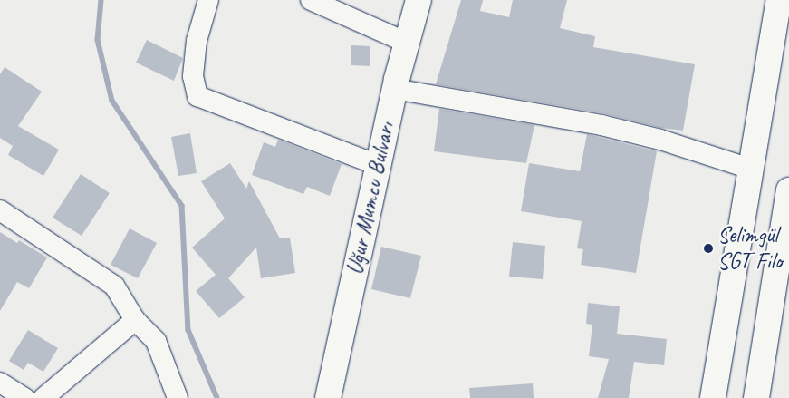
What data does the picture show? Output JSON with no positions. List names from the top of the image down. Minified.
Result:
{"streets":{"main road":["Uğur Mumcu Bulvarı"]},"places":["Selimgül SGT Filo"]}
